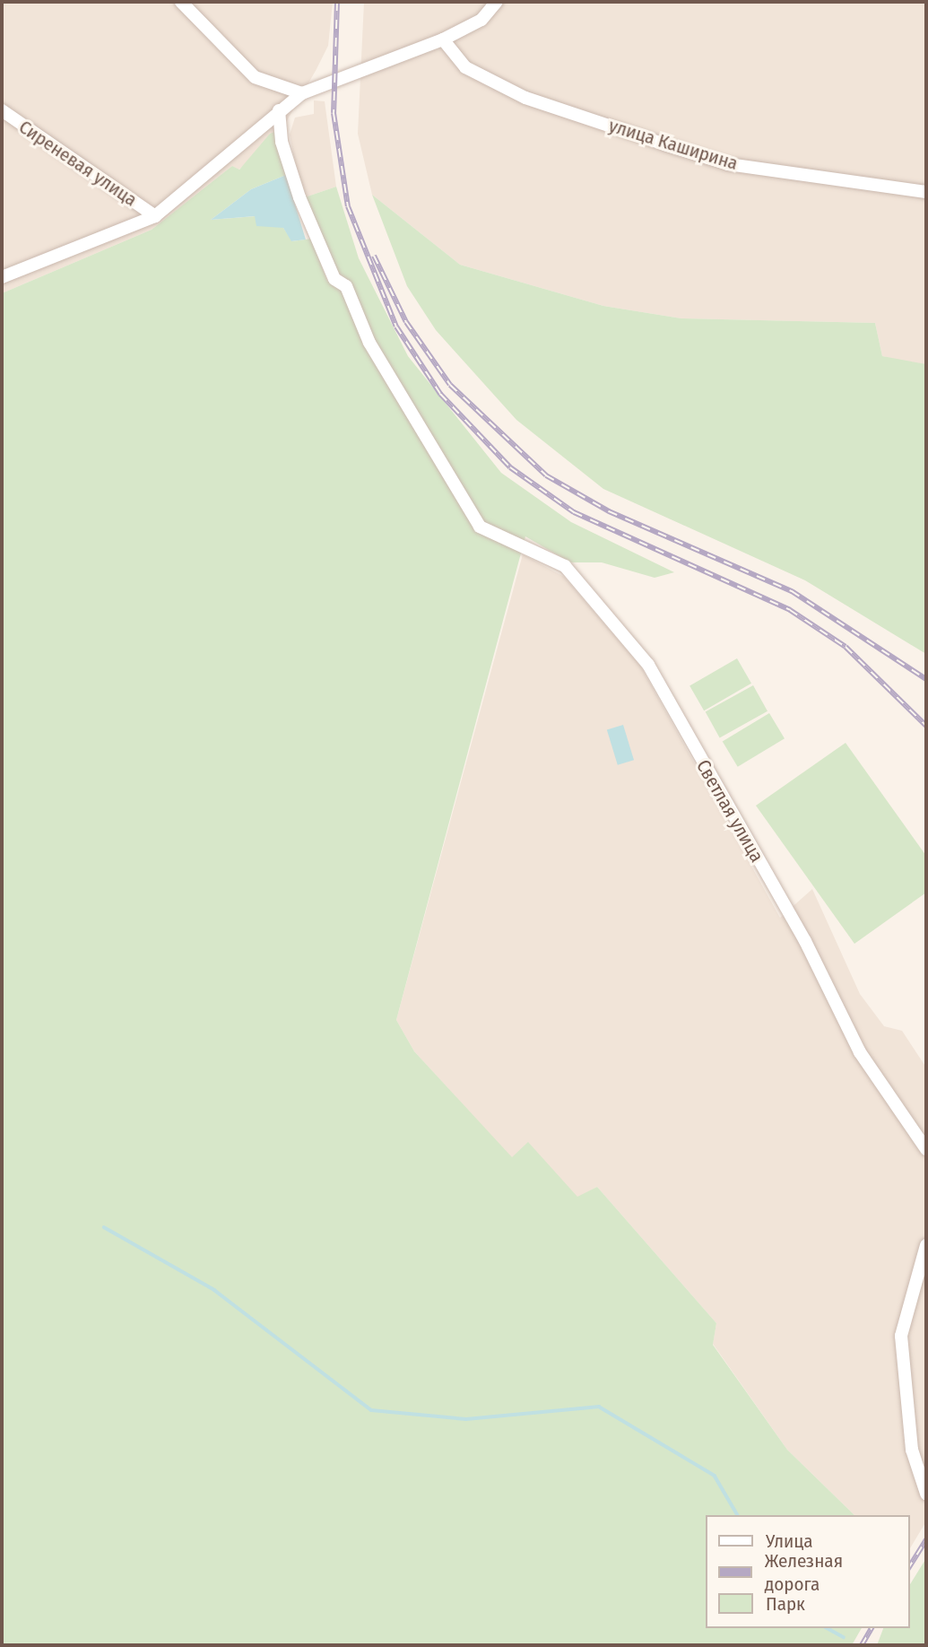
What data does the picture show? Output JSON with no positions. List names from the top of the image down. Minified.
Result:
{"streets":{"street":["улица Каширина","Сиреневая улица","Светлая улица"]},"legend":["Улица","Железная дорога","Парк"]}
